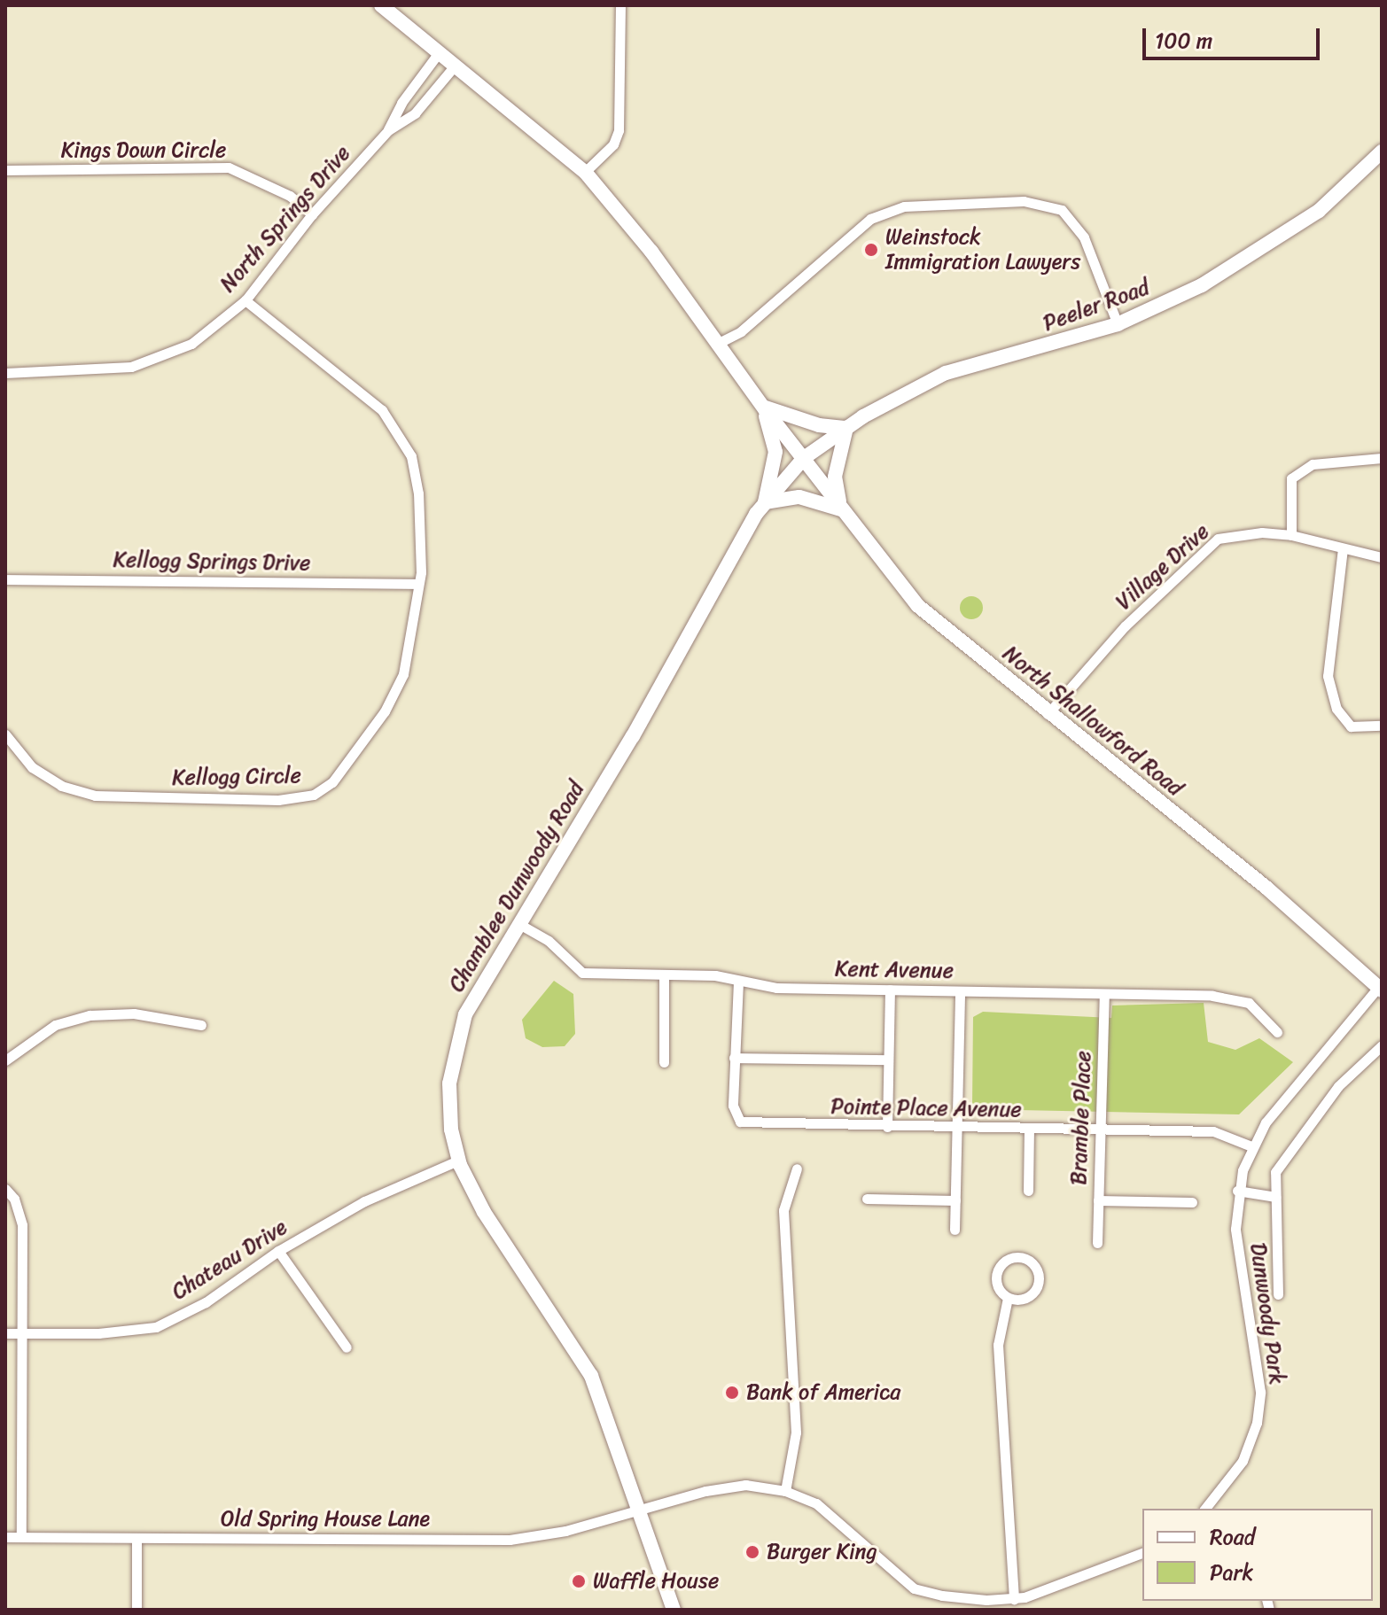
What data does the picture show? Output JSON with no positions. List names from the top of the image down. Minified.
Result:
{"streets":{"street":["Kings Down Circle","North Springs Drive","Peeler Road","Kellogg Springs Drive","Village Drive","North Shallowford Road","Kellogg Circle","Chamblee Dunwoody Road","Kent Avenue","Pointe Place Avenue","Bramble Place","Chateau Drive","Dunwoody Park","Old Spring House Lane"]},"crossings":[["Kings Down Circle","North Springs Drive"],["North Springs Drive","Kellogg Circle"],["Peeler Road","North Shallowford Road"],["Peeler Road","Chamblee Dunwoody Road"],["Kellogg Springs Drive","Kellogg Circle"],["Village Drive","North Shallowford Road"],["North Shallowford Road","Chamblee Dunwoody Road"],["North Shallowford Road","Dunwoody Park"],["Chamblee Dunwoody Road","Kent Avenue"],["Chamblee Dunwoody Road","Chateau Drive"],["Chamblee Dunwoody Road","Old Spring House Lane"],["Kent Avenue","Pointe Place Avenue"],["Kent Avenue","Bramble Place"],["Pointe Place Avenue","Bramble Place"],["Pointe Place Avenue","Dunwoody Park"]],"places":["Weinstock Immigration Lawyers","Bank of America","Burger King","Waffle House"],"legend":["Road","Park"],"scale_bar":"100 m"}
